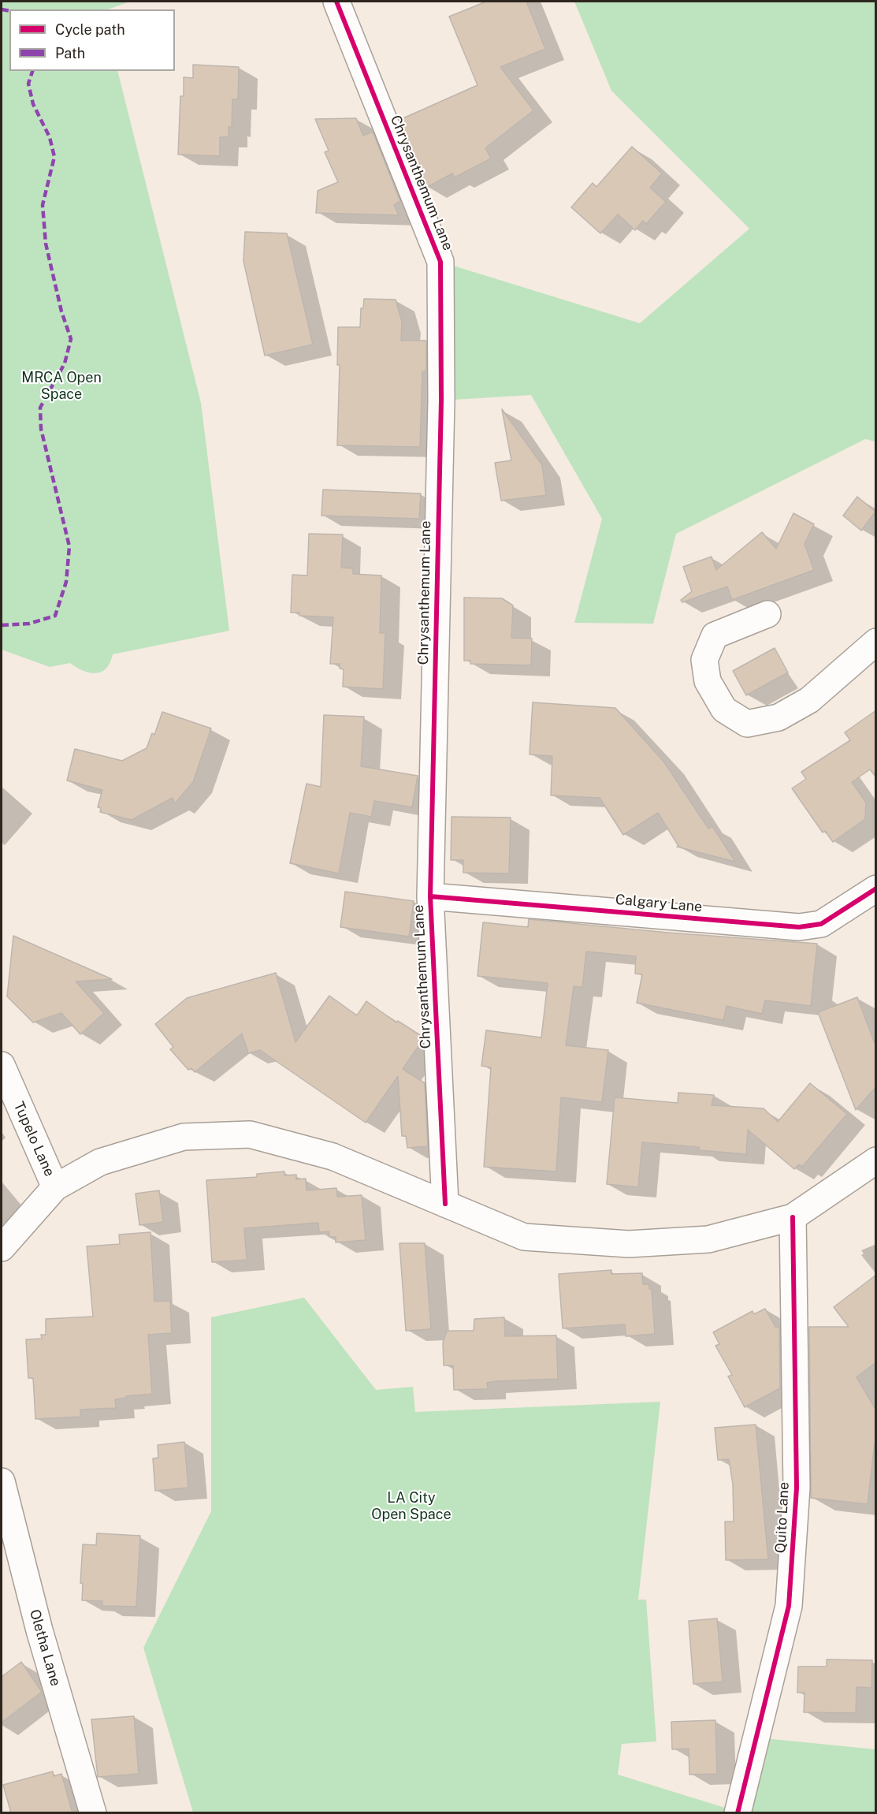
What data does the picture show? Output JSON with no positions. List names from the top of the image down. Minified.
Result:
{"streets":{"street":["Chrysanthemum Lane","Calgary Lane","Tupelo Lane","Quito Lane","Oletha Lane"]},"crossings":[["Chrysanthemum Lane","Calgary Lane"]],"parks":["MRCA Open Space","LA City Open Space"],"legend":["Cycle path","Path"]}
